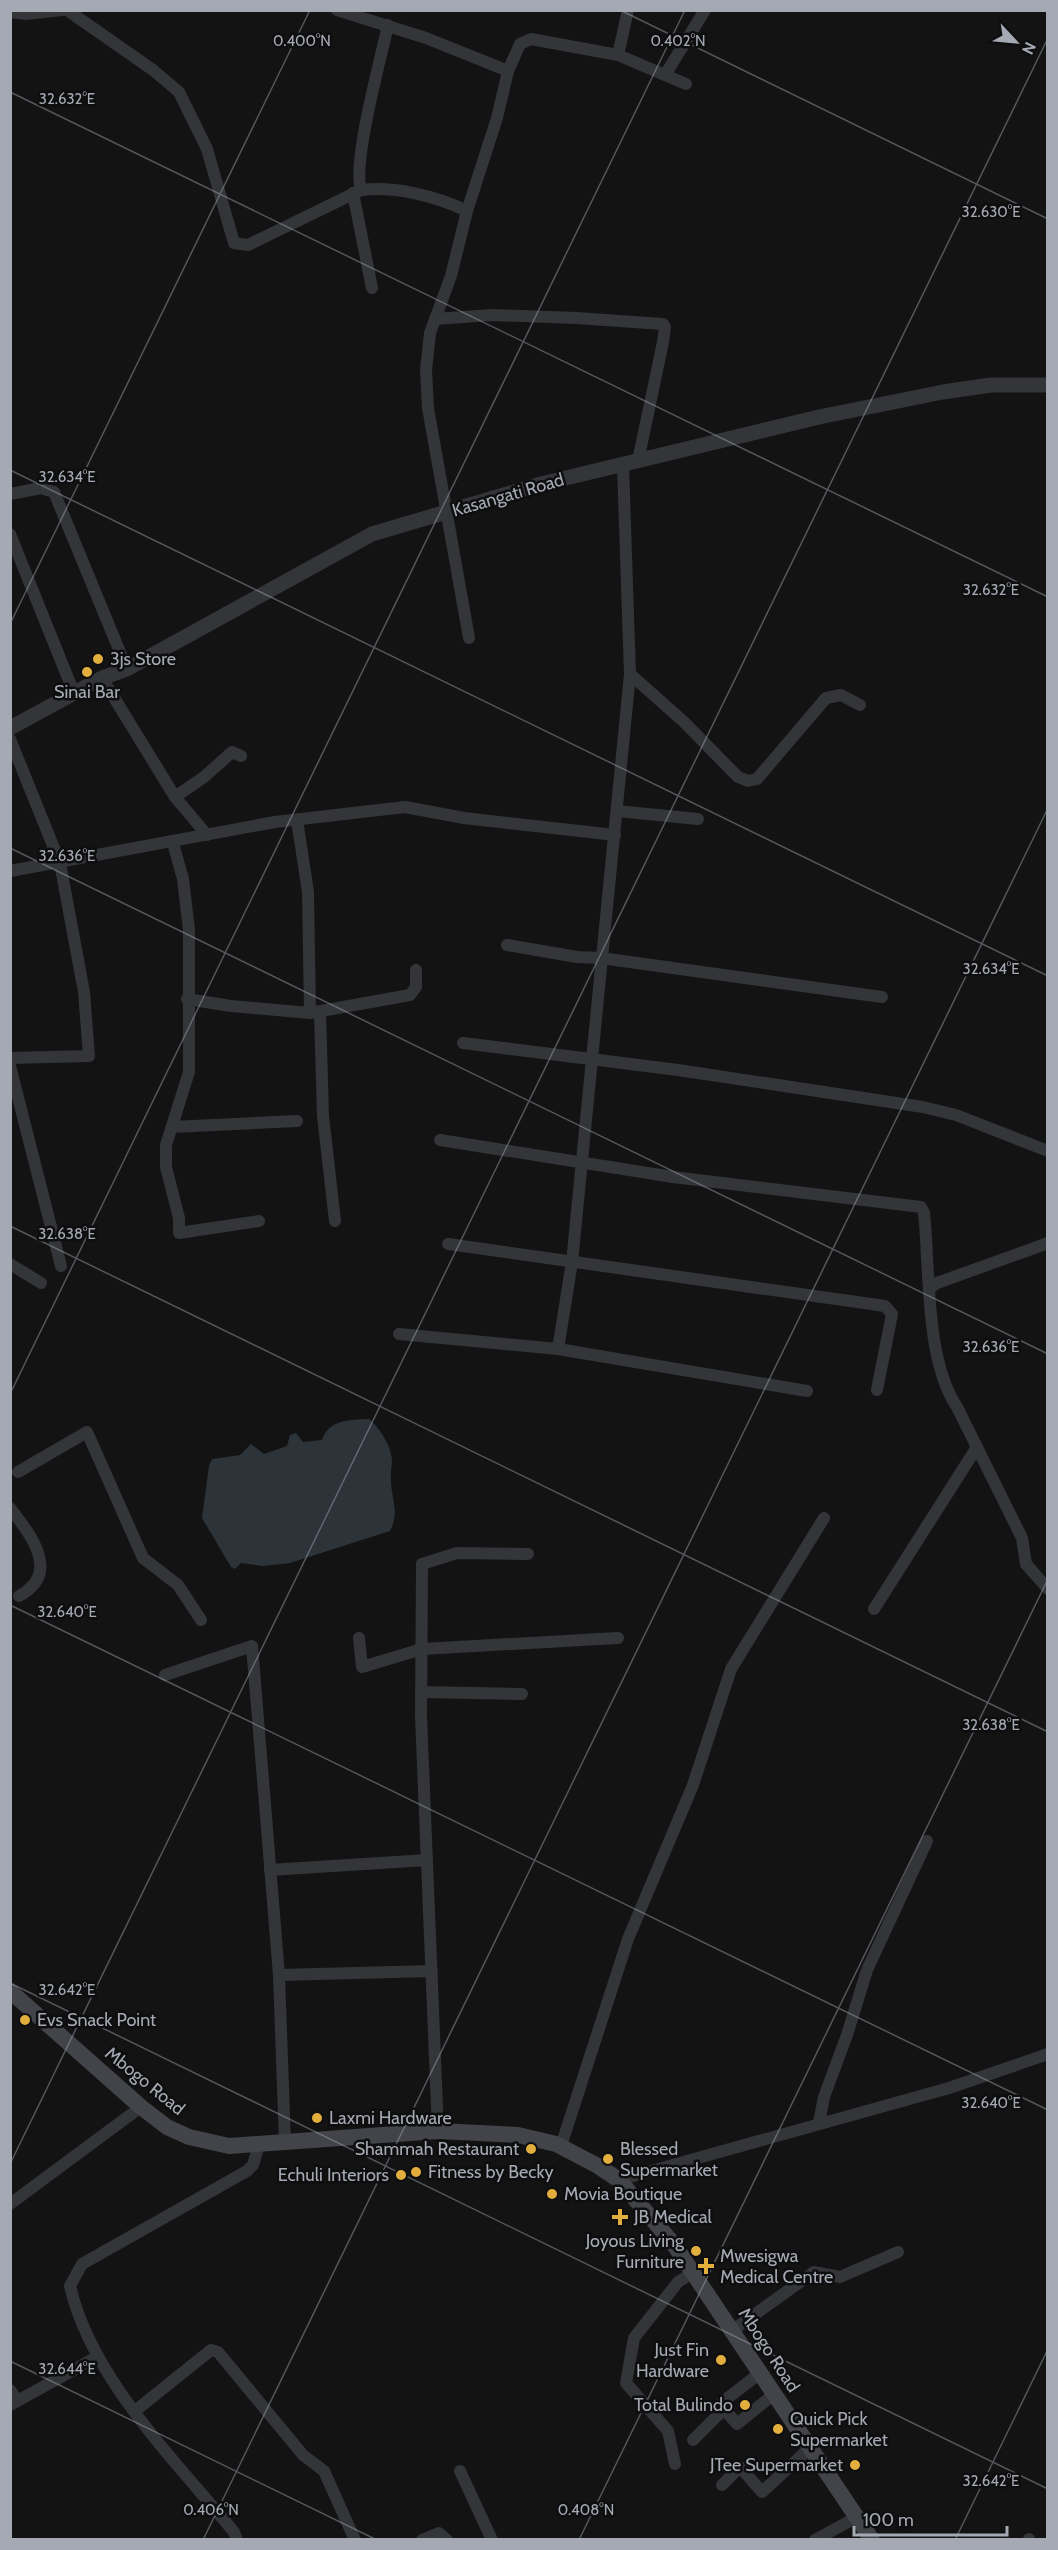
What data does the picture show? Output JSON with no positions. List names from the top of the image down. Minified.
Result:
{"streets":{"main road":["Mbogo Road"],"street":["Kasangati Road"]},"places":{"other":["3js Store","Sinai Bar","Evs Snack Point","Laxmi Hardware","Shammah Restaurant","Blessed Supermarket","Fitness by Becky","Echuli Interiors","Movia Boutique","Joyous Living Furniture","Just Fin Hardware","Total Bulindo","Quick Pick Supermarket","JTee Supermarket"],"health":["JB Medical","Mwesigwa Medical Centre"]},"scale_bar":"100 m","north":"bottom right","coordinates":["0.400°N","0.402°N","32.632°E","32.630°E","32.634°E","32.636°E","32.638°E","32.640°E","32.642°E","32.644°E","0.406°N","0.408°N"]}
